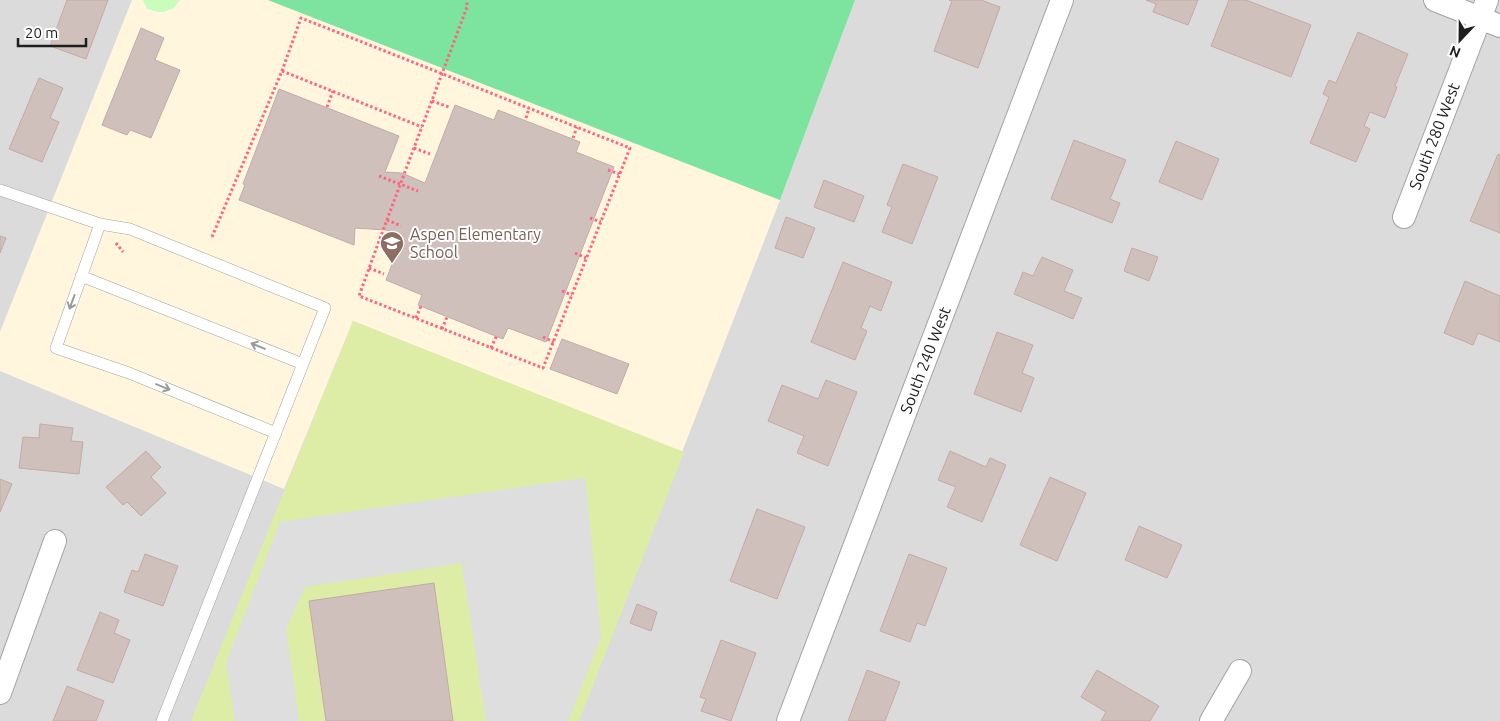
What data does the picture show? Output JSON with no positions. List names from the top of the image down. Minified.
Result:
{"streets":{"street":["South 280 West","South 240 West"]},"places":{"school or university":["Aspen Elementary School"]},"scale_bar":"20 m","north":"bottom"}
